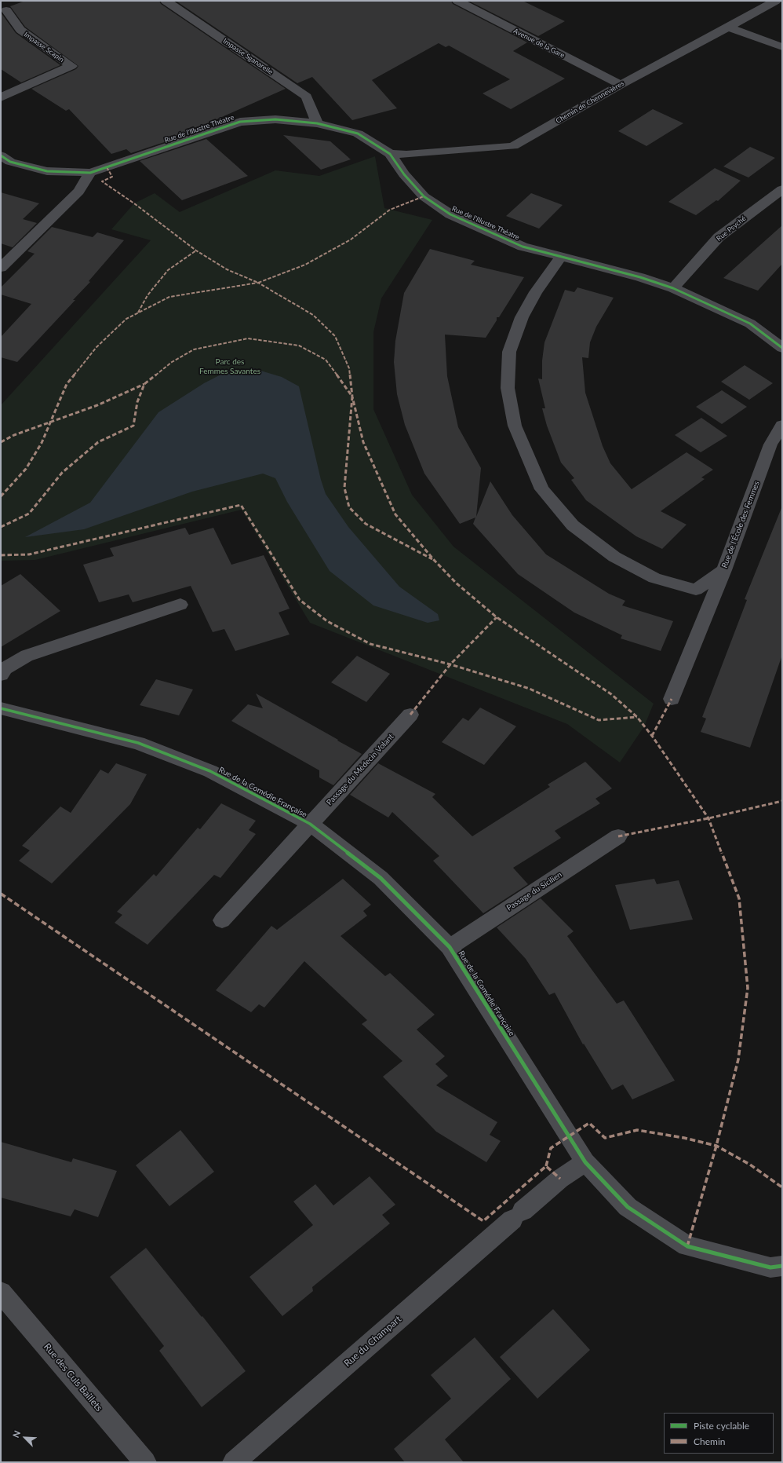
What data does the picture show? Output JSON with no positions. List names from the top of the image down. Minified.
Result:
{"streets":{"street":["Avenue de la Gare","Impasse Scapin","Impasse Sganarelle","Chemin de Chennevières","Rue de l'Illustre Théatre","Rue Psyché","Rue de l'École des Femmes","Passage du Médecin Volant","Rue de la Comédie Française","Passage du Sicilien","Rue du Champart","Rue des Culs Baillets"]},"crossings":[["Avenue de la Gare","Chemin de Chennevières"],["Impasse Sganarelle","Rue de l'Illustre Théatre"],["Chemin de Chennevières","Rue de l'Illustre Théatre"],["Rue de l'Illustre Théatre","Rue Psyché"],["Rue de l'Illustre Théatre","Rue de l'École des Femmes"],["Passage du Médecin Volant","Rue de la Comédie Française"],["Rue de la Comédie Française","Passage du Sicilien"],["Rue de la Comédie Française","Rue du Champart"]],"parks":["Parc des Femmes Savantes"],"legend":["Piste cyclable","Chemin"],"north":"top left"}
